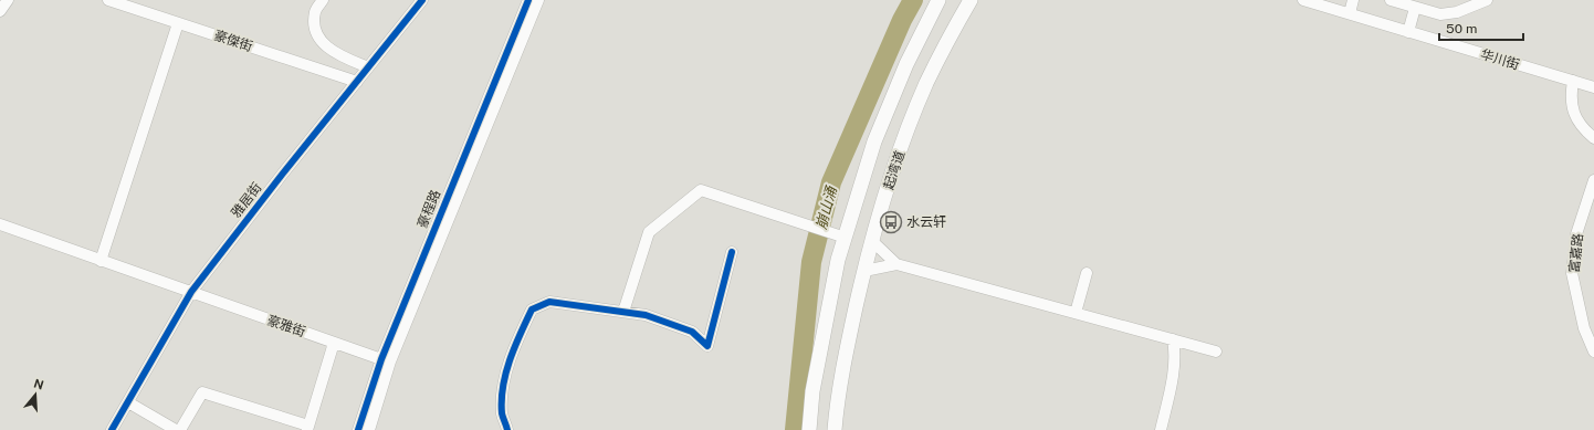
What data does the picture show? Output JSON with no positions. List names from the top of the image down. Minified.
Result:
{"streets":{"main road":["起湾道"],"street":["豪傑街","华川街","雅居街","豪程路","富嘉路","豪雅街"]},"crossings":[["豪傑街","雅居街"],["雅居街","豪雅街"],["豪程路","豪雅街"]],"water":["崩山涌"],"places":{"bus stop":["水云轩"]},"scale_bar":"50 m","north":"top"}
